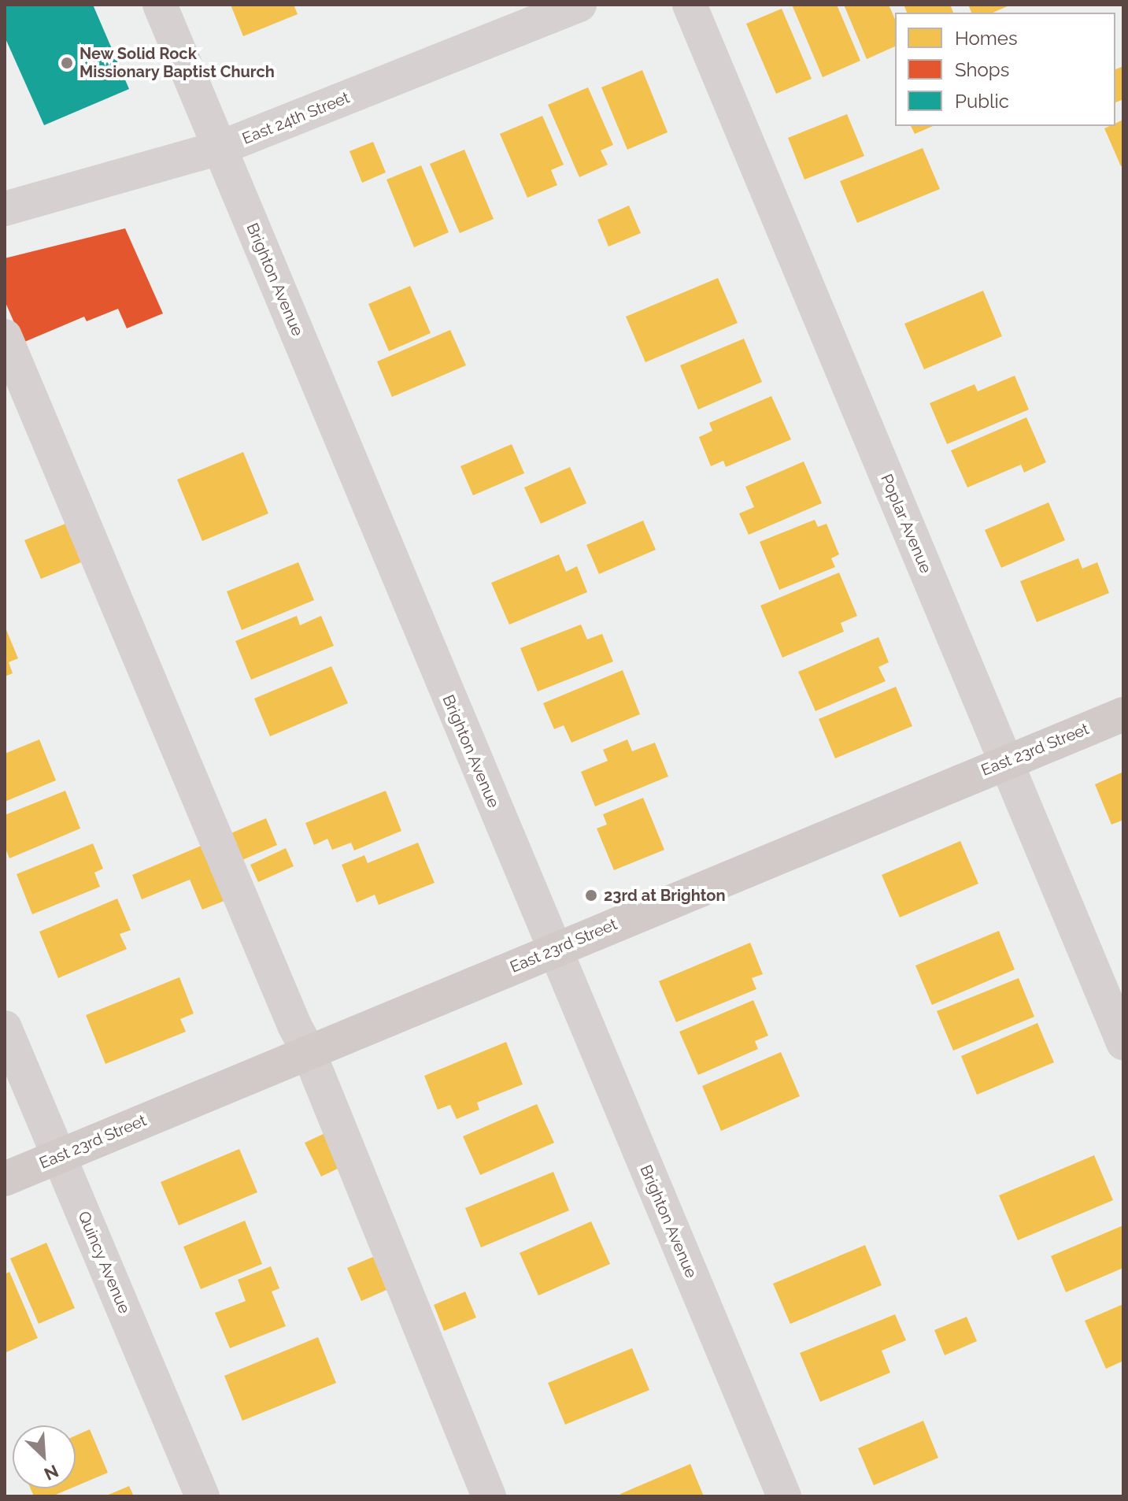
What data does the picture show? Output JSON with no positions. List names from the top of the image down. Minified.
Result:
{"streets":{"main road":["East 23rd Street"],"street":["East 24th Street","Brighton Avenue","Poplar Avenue","Quincy Avenue"]},"crossings":[["East 24th Street","Brighton Avenue"],["Brighton Avenue","East 23rd Street"],["Poplar Avenue","East 23rd Street"],["East 23rd Street","Quincy Avenue"]],"places":["New Solid Rock Missionary Baptist Church","23rd at Brighton"],"legend":["Homes","Shops","Public"],"north":"bottom right"}
